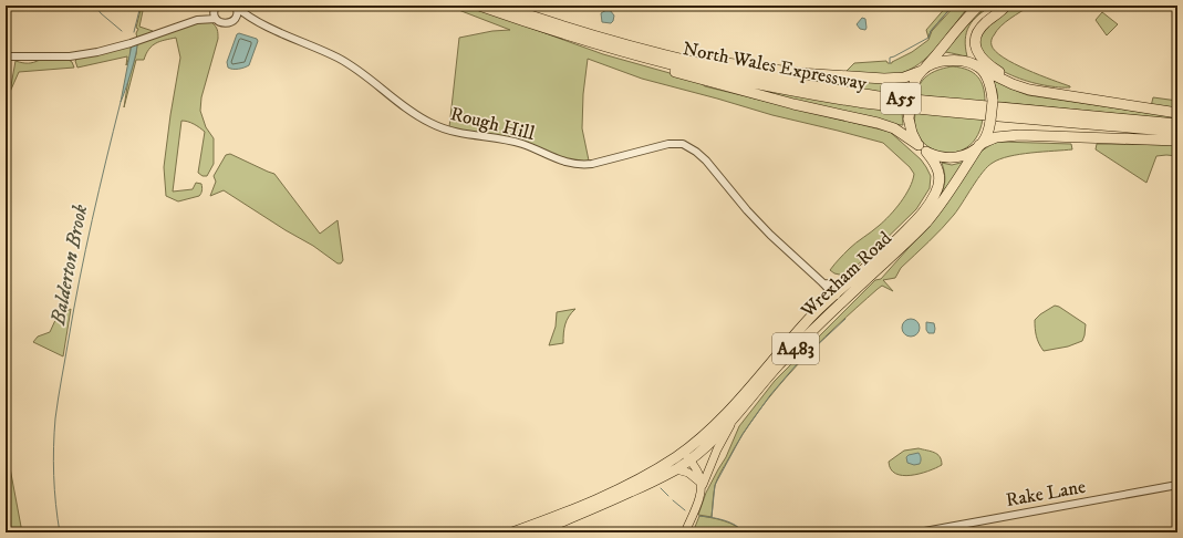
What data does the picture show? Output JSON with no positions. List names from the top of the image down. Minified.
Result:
{"streets":{"highway":["North Wales Expressway","A55","Wrexham Road","A483"],"street":["Rough Hill","Rake Lane"]},"crossings":[["Rough Hill","Wrexham Road"],["Wrexham Road","A483"]],"water":["Balderton Brook"]}
